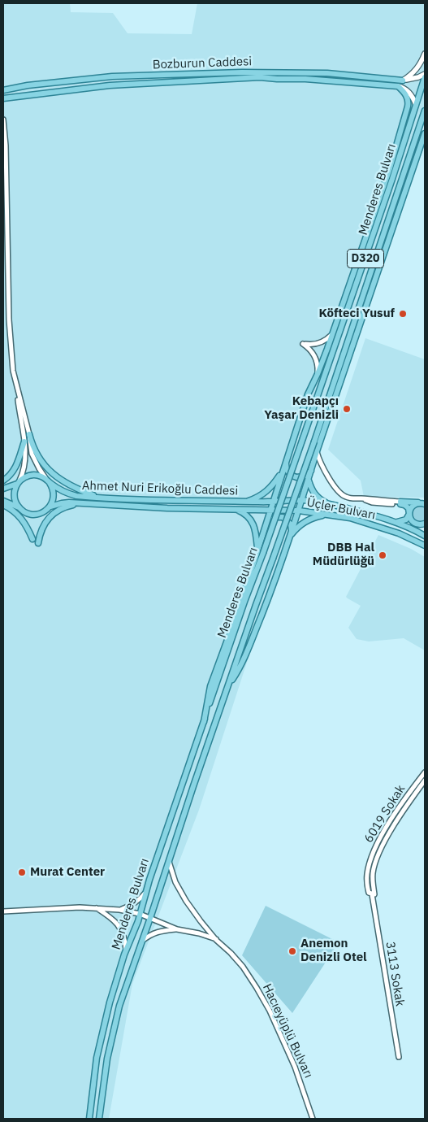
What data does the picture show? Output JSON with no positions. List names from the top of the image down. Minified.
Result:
{"streets":{"main road":["Bozburun Caddesi","Menderes Bulvarı","D320","Ahmet Nuri Erikoğlu Caddesi","Üçler Bulvarı"],"street":["6019 Sokak","3113 Sokak","Hacıeyüplü Bulvarı"]},"crossings":[["Ahmet Nuri Erikoğlu Caddesi","Üçler Bulvarı"],["6019 Sokak","3113 Sokak"]],"places":["Köfteci Yusuf","Kebapçı Yaşar Denizli","DBB Hal Müdürlüğü","Murat Center","Anemon Denizli Otel"]}
